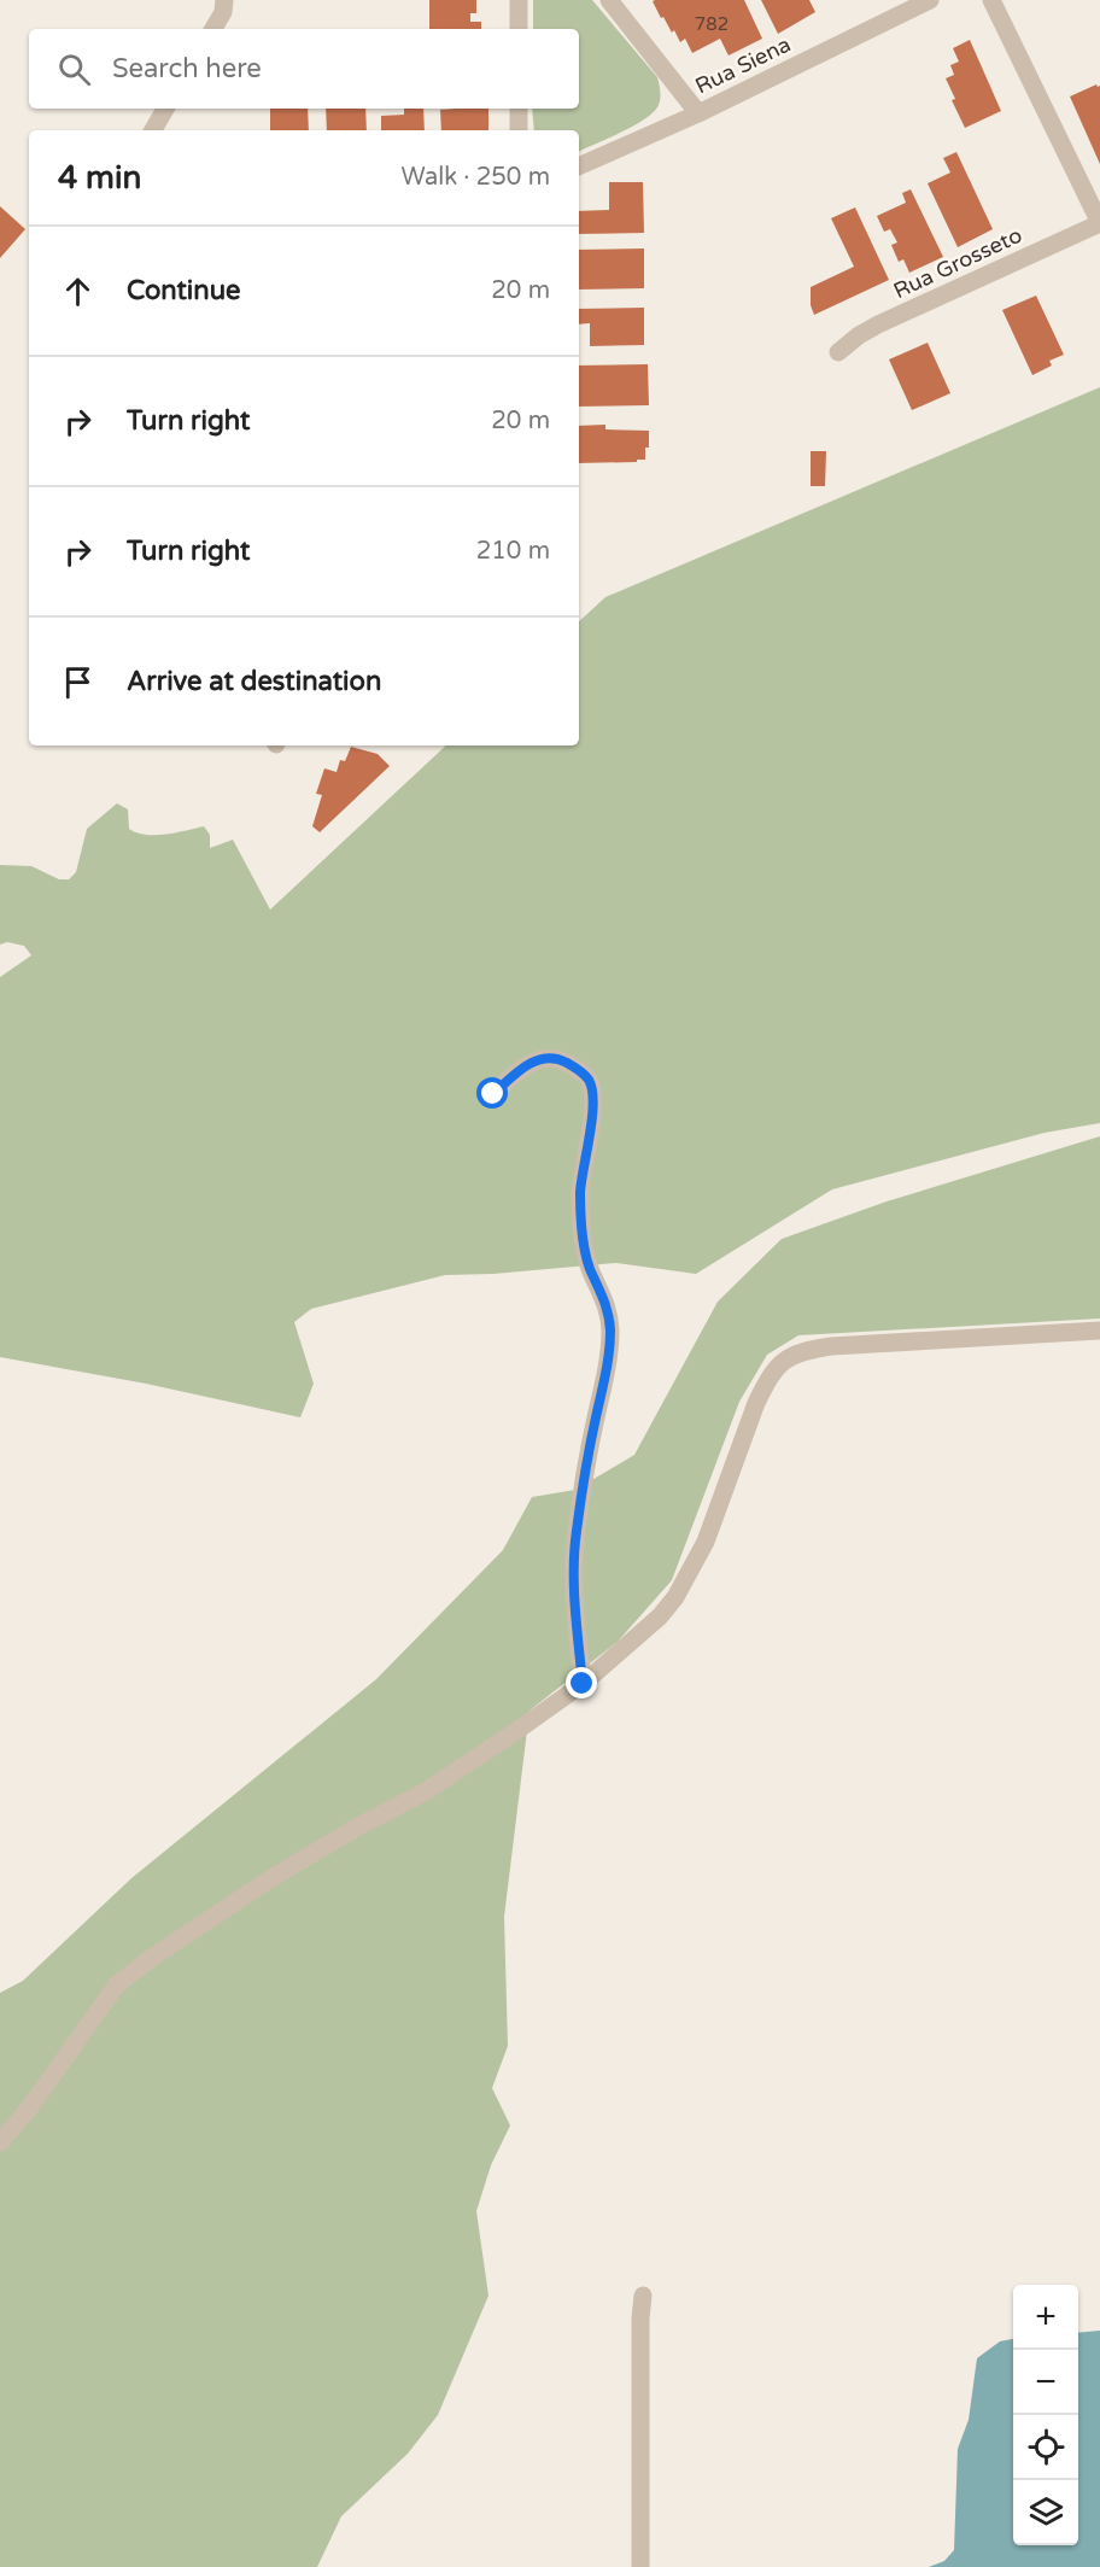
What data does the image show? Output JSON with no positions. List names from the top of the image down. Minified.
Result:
{"streets":{"street":["Rua Siena","Rua Grosseto"]},"house_numbers":["782"],"page":{"search":"Search here","heading":["4 min","Walk · 250 m"],"list":[["Continue","20 m"],["Turn right","20 m"],["Turn right","210 m"],"Arrive at destination"],"map_buttons":["+","−"]}}
